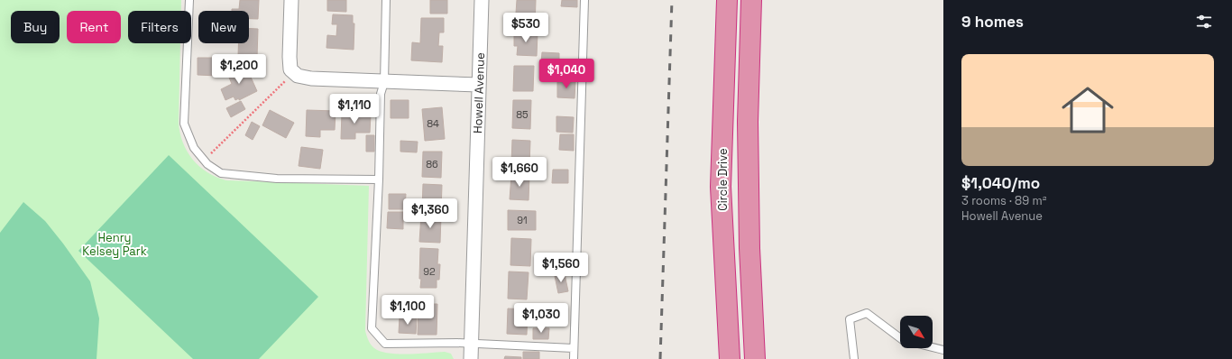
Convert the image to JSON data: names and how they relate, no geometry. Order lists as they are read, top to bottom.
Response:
{
  "streets": {
    "highway": ["Circle Drive"],
    "street": ["Howell Avenue"]
  },
  "parks": ["Henry Kelsey Park"],
  "house_numbers": [
    "85",
    "84",
    "86",
    "91",
    "92"
  ],
  "north": "bottom right",
  "page": {
    "heading": "9 homes",
    "chip": [
      "Buy",
      "Rent",
      "Filters",
      "New"
    ],
    "price": [
      "$530",
      "$1,200",
      "$1,040",
      "$1,110",
      "$1,660",
      "$1,360",
      "$1,560",
      "$1,100",
      "$1,030"
    ],
    "list": [
      {
        "name": "$1,040/mo",
        "note": "3 rooms · 89 m² · Howell Avenue"
      }
    ]
  }
}
